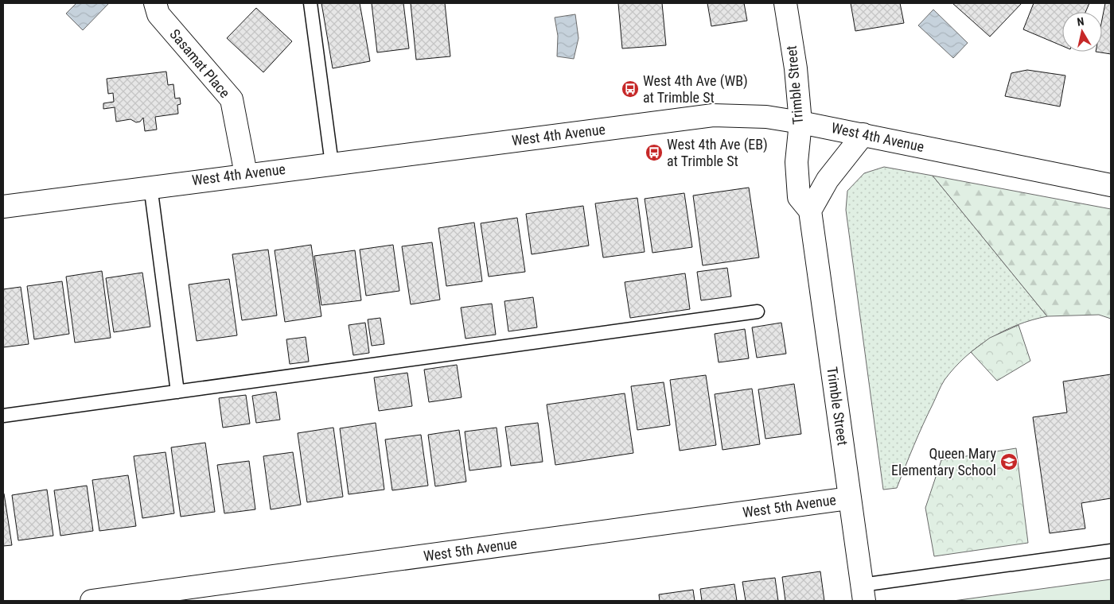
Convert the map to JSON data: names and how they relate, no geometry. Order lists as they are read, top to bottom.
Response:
{
  "streets": {
    "street": [
      "Sasamat Place",
      "Trimble Street",
      "West 4th Avenue",
      "West 5th Avenue"
    ]
  },
  "crossings": [
    ["Sasamat Place", "West 4th Avenue"],
    ["Trimble Street", "West 4th Avenue"],
    ["Trimble Street", "West 5th Avenue"]
  ],
  "places": {
    "bus stop": ["West 4th Ave (WB) at Trimble St", "West 4th Ave (EB) at Trimble St"],
    "school or university": ["Queen Mary Elementary School"]
  },
  "north": "top"
}
